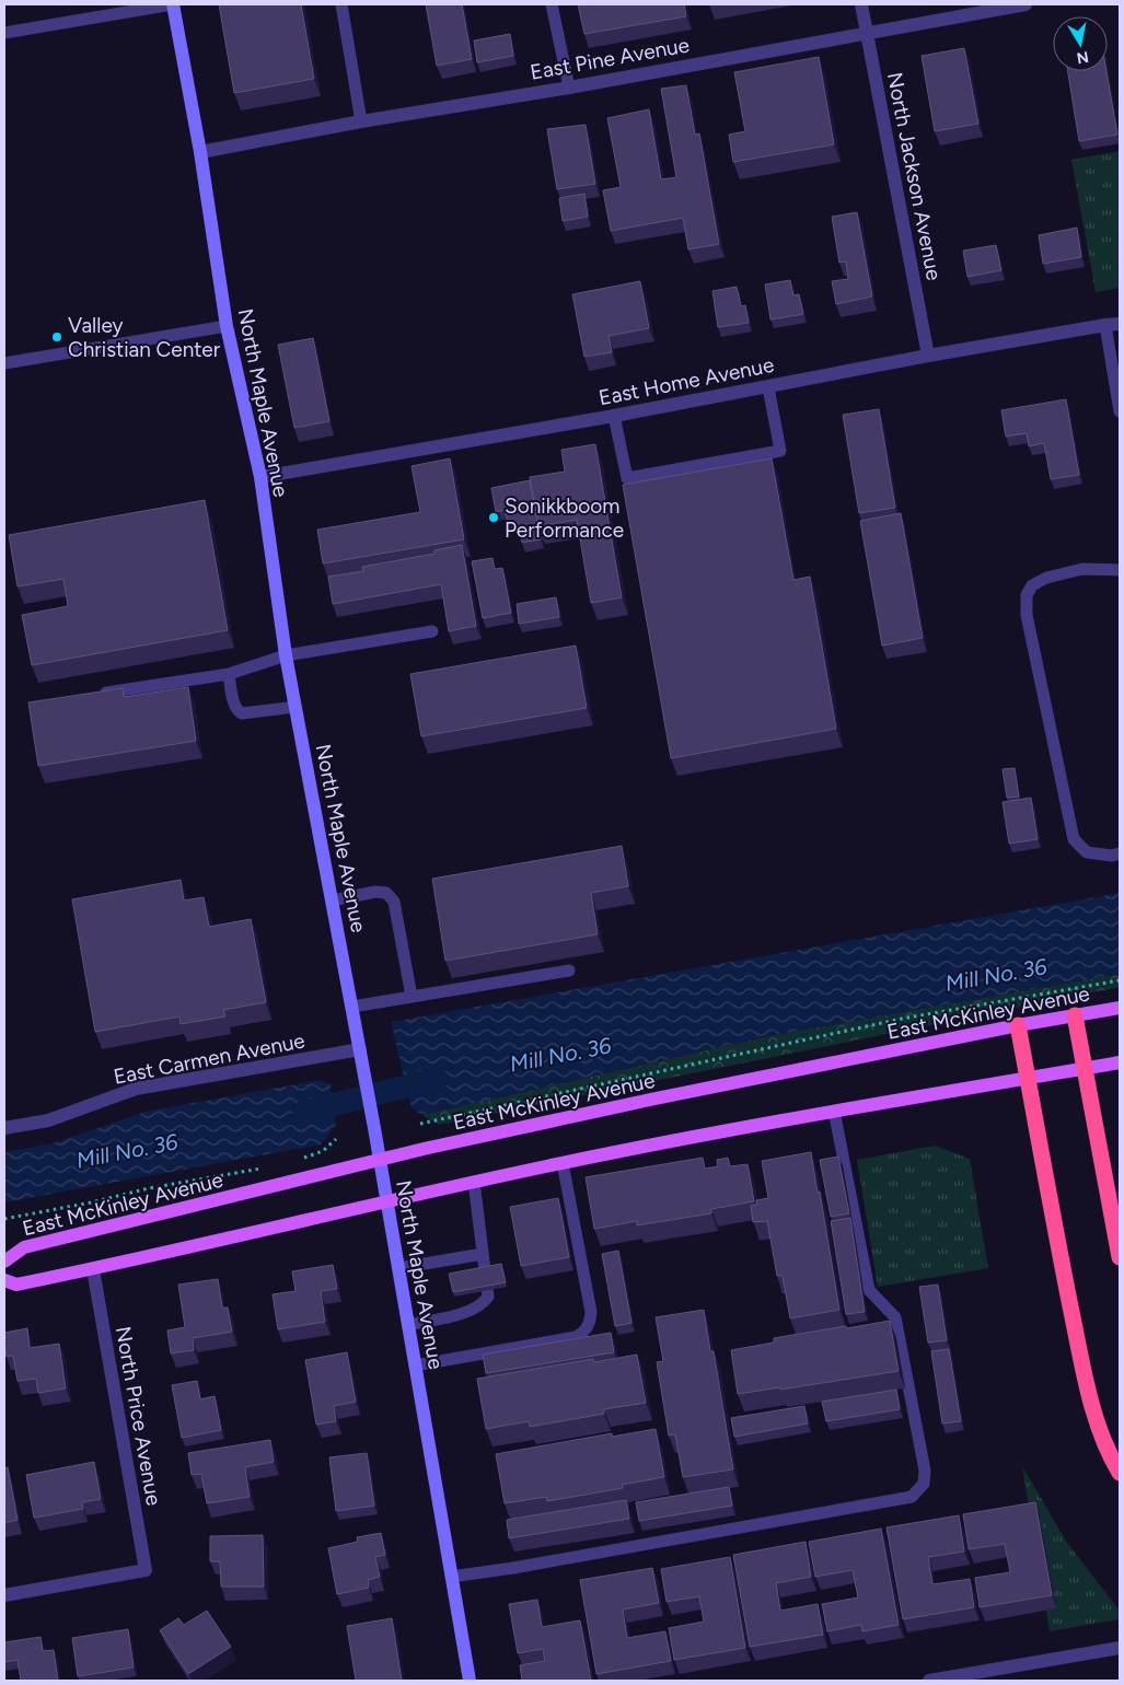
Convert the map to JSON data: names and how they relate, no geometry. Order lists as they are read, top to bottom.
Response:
{
  "streets": {
    "main road": ["East McKinley Avenue"],
    "street": [
      "East Pine Avenue",
      "North Jackson Avenue",
      "East Home Avenue",
      "North Maple Avenue",
      "East Carmen Avenue",
      "North Price Avenue"
    ]
  },
  "crossings": [
    ["East Pine Avenue", "North Jackson Avenue"],
    ["East Pine Avenue", "North Maple Avenue"],
    ["North Jackson Avenue", "East Home Avenue"],
    ["East Home Avenue", "North Maple Avenue"],
    ["North Maple Avenue", "East McKinley Avenue"],
    ["North Maple Avenue", "East Carmen Avenue"]
  ],
  "water": ["Mill No. 36"],
  "places": ["Valley Christian Center", "Sonikkboom Performance"],
  "north": "bottom"
}
